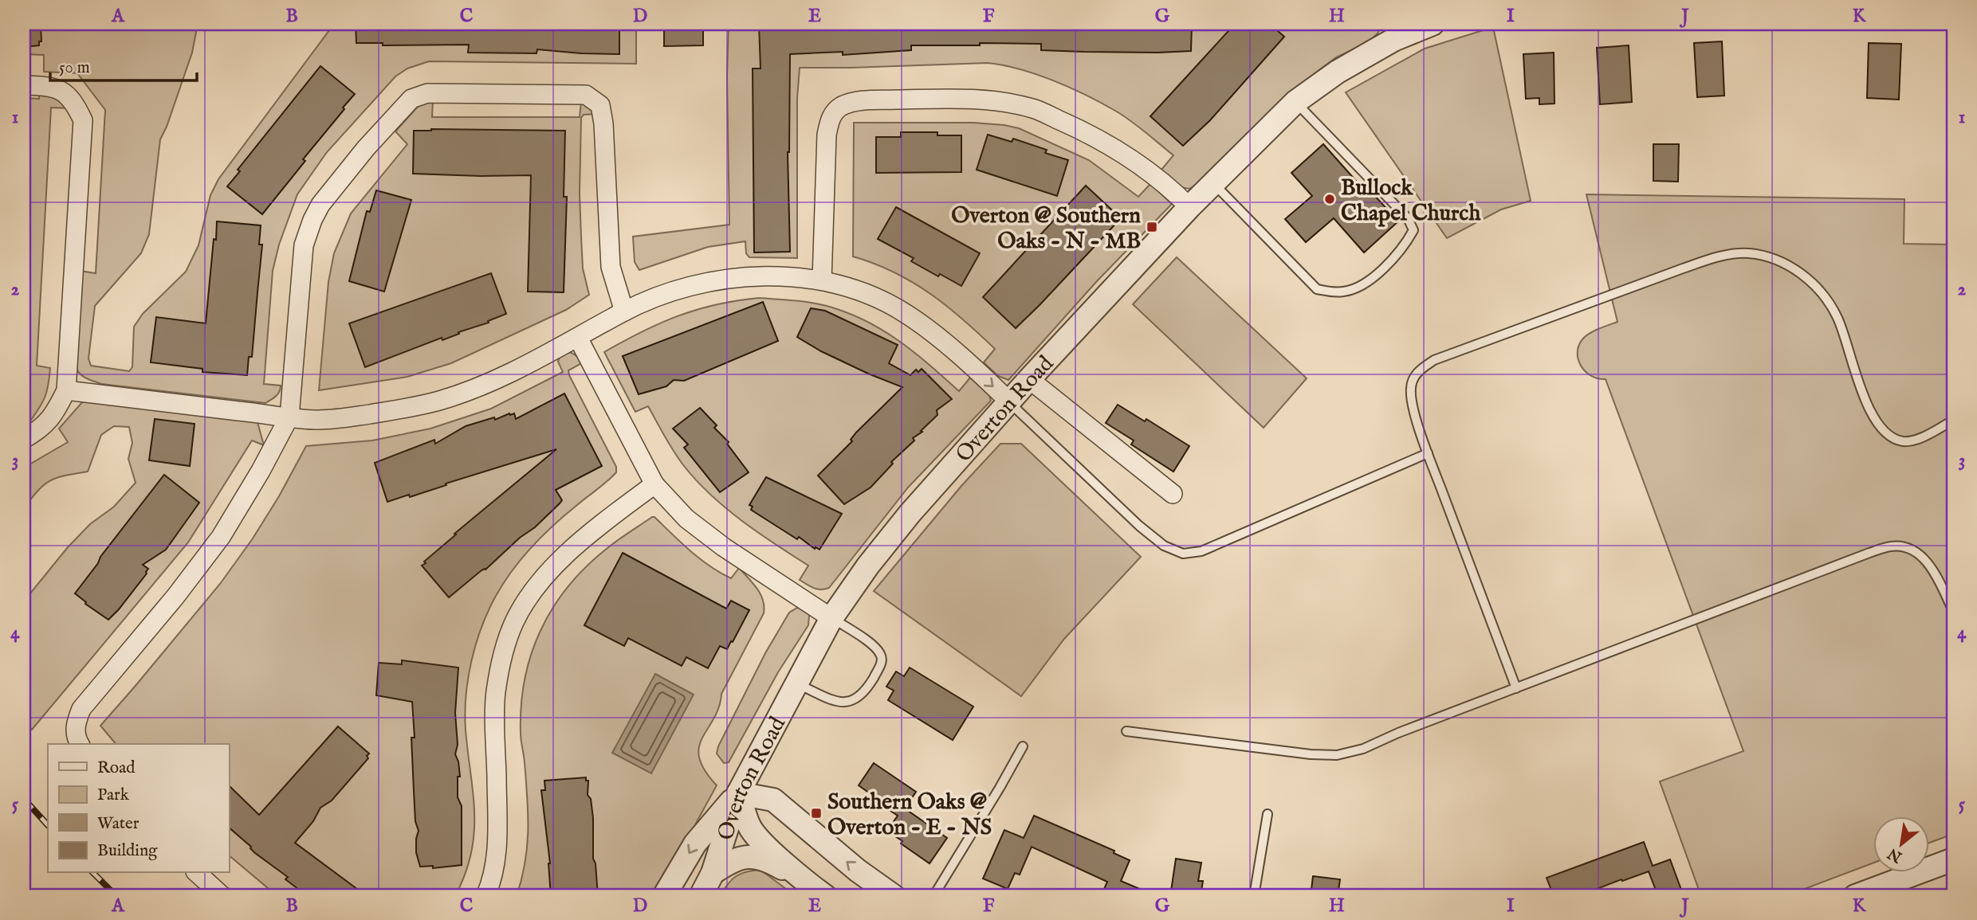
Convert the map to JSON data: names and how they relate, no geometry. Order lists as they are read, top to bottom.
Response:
{
  "streets": {
    "street": ["Overton Road"]
  },
  "places": {
    "other": ["Bullock Chapel Church"],
    "transit": ["Overton @ Southern Oaks - N - MB", "Southern Oaks @ Overton - E - NS"]
  },
  "legend": [
    "Road",
    "Park",
    "Water",
    "Building"
  ],
  "scale_bar": "50 m",
  "north": "bottom left",
  "grid": {
    "columns": [
      "A",
      "B",
      "C",
      "D",
      "E",
      "F",
      "G",
      "H",
      "I",
      "J",
      "K"
    ],
    "rows": [
      "1",
      "2",
      "3",
      "4",
      "5"
    ]
  }
}
